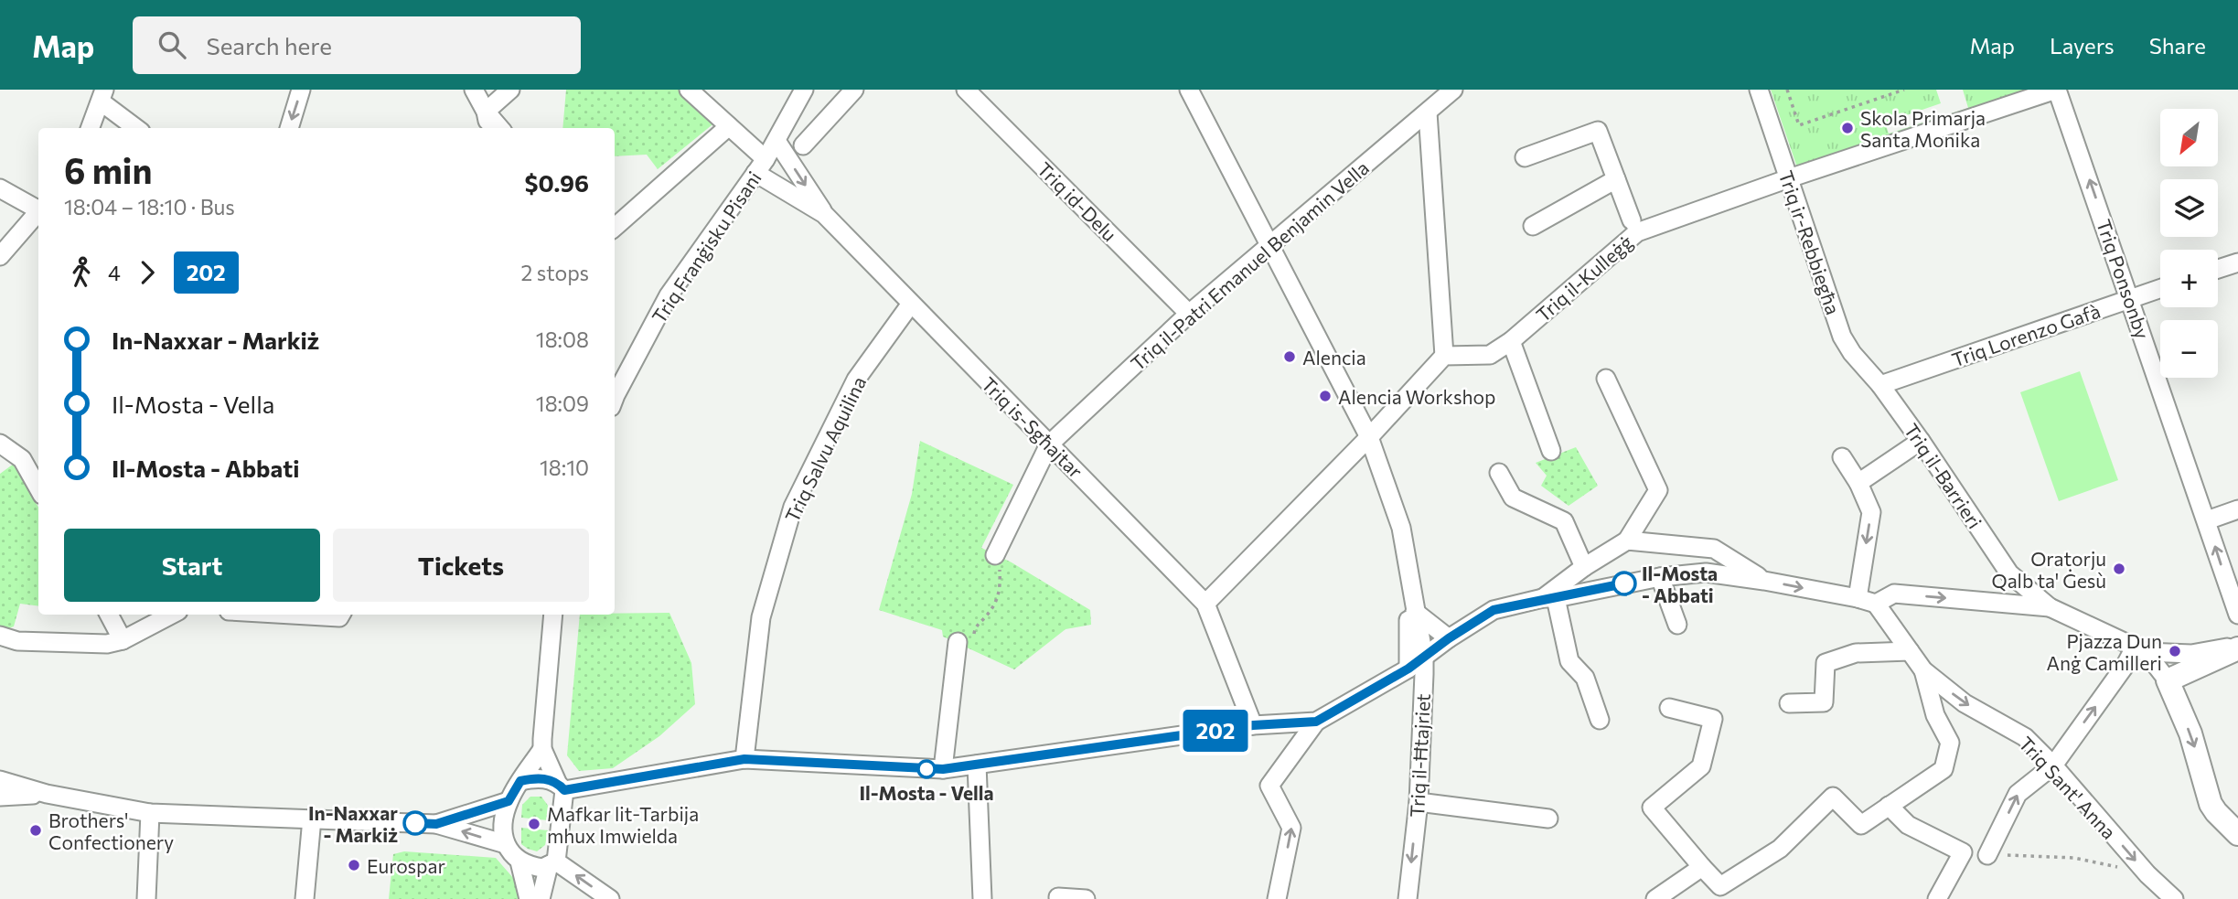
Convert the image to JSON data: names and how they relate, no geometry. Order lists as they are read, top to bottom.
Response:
{
  "streets": {
    "street": [
      "Triq id-Delu",
      "Triq ir-Rebbiegħa",
      "Triq Franġisku Pisani",
      "Triq il-Patri Emanuel Benjamin Vella",
      "Triq il-Kulleġġ",
      "Triq Ponsonby",
      "Triq Lorenzo Gafà",
      "Triq is-Sgħajtar",
      "Triq Salvu Aquilina",
      "Triq il-Barrieri",
      "Triq il-Ħtajriet",
      "Triq Sant' Anna"
    ]
  },
  "crossings": [
    ["Triq id-Delu", "Triq il-Patri Emanuel Benjamin Vella"],
    ["Triq ir-Rebbiegħa", "Triq il-Kulleġġ"],
    ["Triq ir-Rebbiegħa", "Triq Lorenzo Gafà"],
    ["Triq ir-Rebbiegħa", "Triq il-Barrieri"],
    ["Triq Franġisku Pisani", "Triq is-Sgħajtar"],
    ["Triq il-Patri Emanuel Benjamin Vella", "Triq is-Sgħajtar"],
    ["Triq il-Patri Emanuel Benjamin Vella", "Triq il-Ħtajriet"],
    ["Triq il-Kulleġġ", "Triq Ponsonby"],
    ["Triq Ponsonby", "Triq Lorenzo Gafà"],
    ["Triq Lorenzo Gafà", "Triq il-Barrieri"],
    ["Triq is-Sgħajtar", "Triq Salvu Aquilina"]
  ],
  "one_way": ["Triq Ponsonby", "Triq Sant' Anna"],
  "places": [
    "Skola Primarja Santa Monika",
    "Alencia",
    "Alencia Workshop",
    "Oratorju Qalb ta' Ġesù",
    "Il-Mosta - Abbati",
    "Pjazza Dun Anġ Camilleri",
    "Il-Mosta - Vella",
    "In-Naxxar - Markiż",
    "Mafkar lit-Tarbija mhux Imwielda",
    "Brothers' Confectionery",
    "Eurospar"
  ],
  "lines": ["bus line 202"],
  "north": "bottom left",
  "page": {
    "header": "Map",
    "search": "Search here",
    "nav": ["Map", "Layers", "Share"],
    "on_map": "202",
    "map_buttons": ["+", "−"],
    "heading": ["6 min", "18:04 – 18:10 · Bus", "$0.96"],
    "legs": ["4", "202", "2 stops"],
    "list": [
      {
        "name": "In-Naxxar - Markiż",
        "value": "18:08"
      },
      {
        "name": "Il-Mosta - Vella",
        "value": "18:09"
      },
      {
        "name": "Il-Mosta - Abbati",
        "value": "18:10"
      }
    ],
    "buttons": ["Start", "Tickets"]
  }
}
